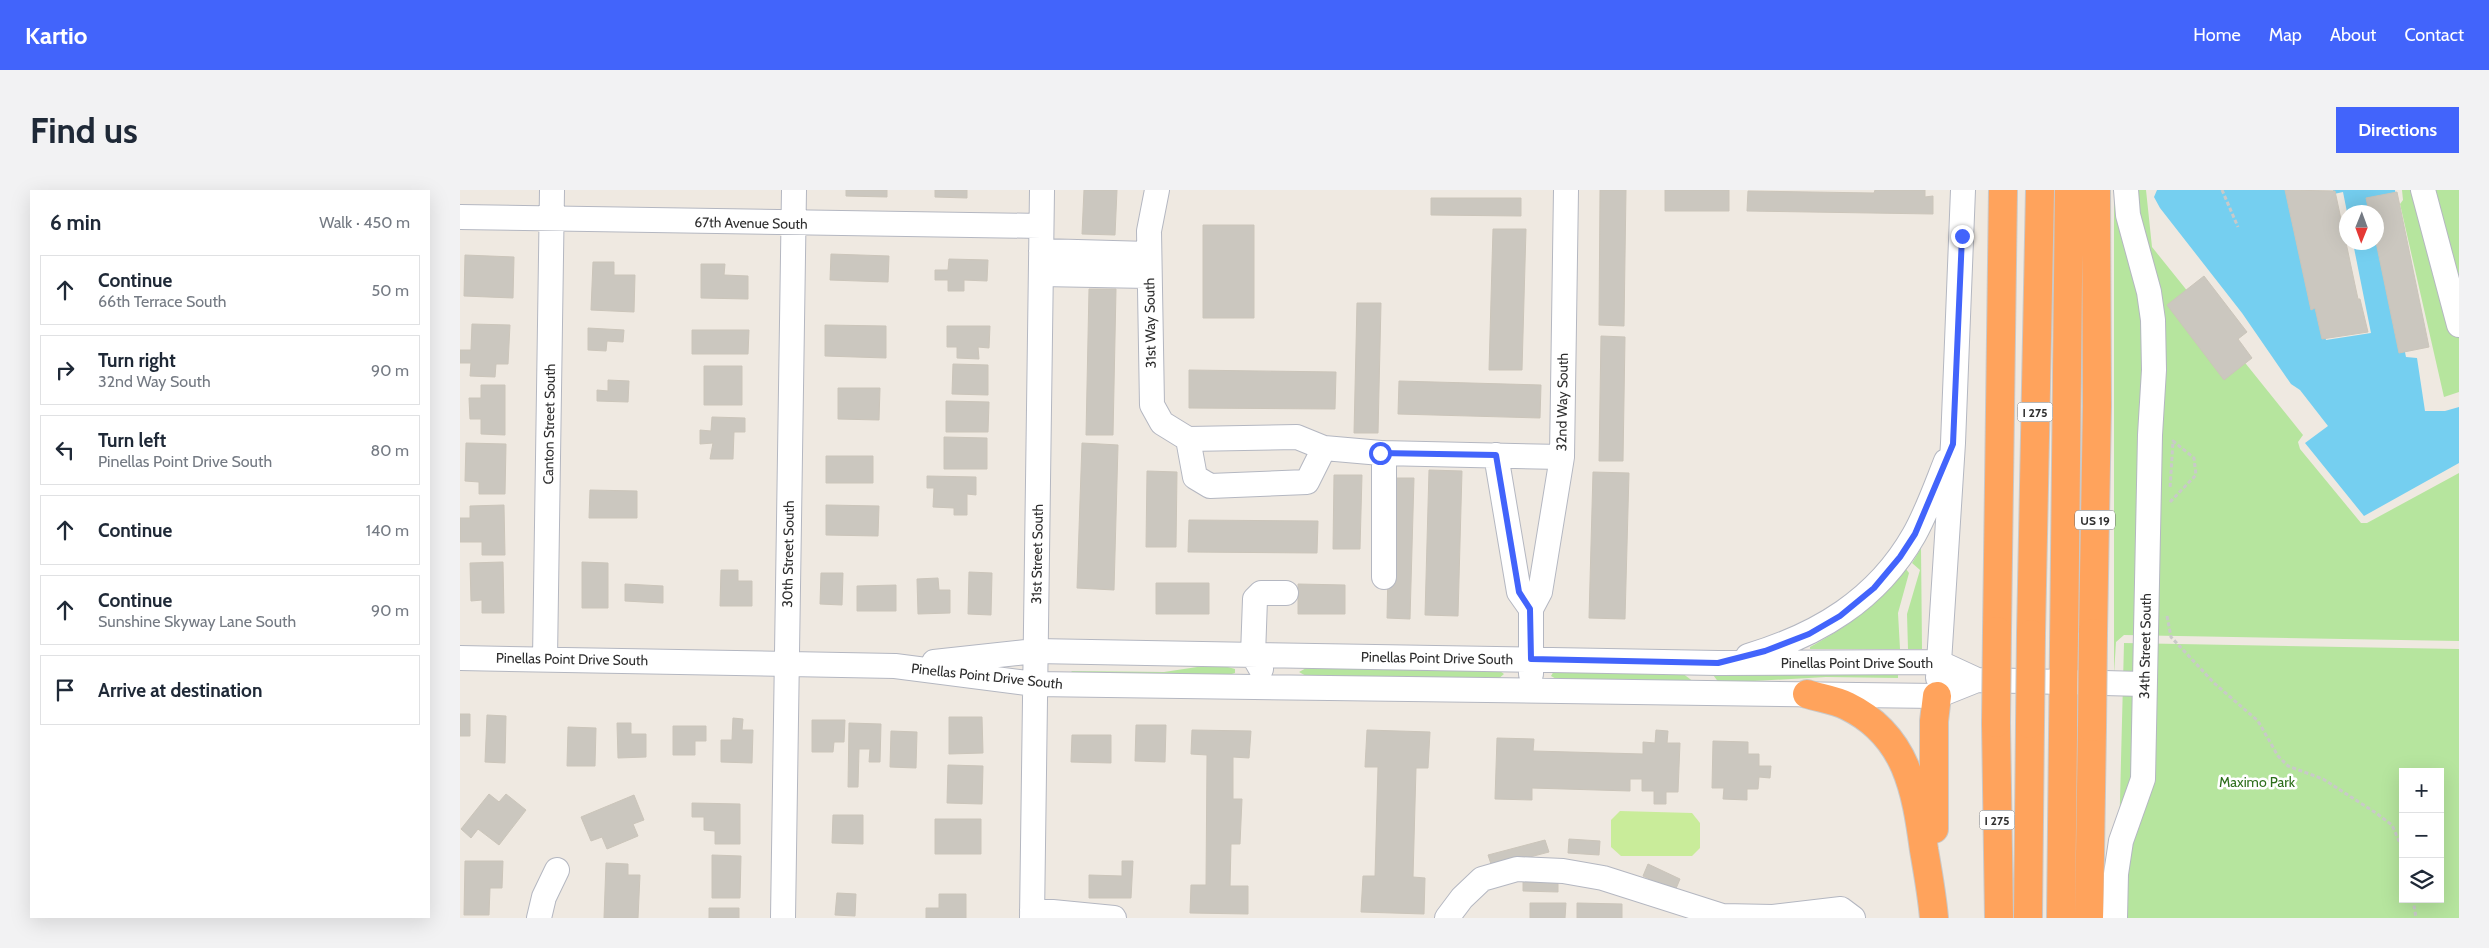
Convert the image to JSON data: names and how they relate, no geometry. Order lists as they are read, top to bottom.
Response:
{
  "streets": {
    "highway": ["I 275", "US 19"],
    "street": [
      "67th Avenue South",
      "31st Way South",
      "32nd Way South",
      "Canton Street South",
      "30th Street South",
      "31st Street South",
      "34th Street South",
      "Pinellas Point Drive South"
    ]
  },
  "crossings": [
    ["67th Avenue South", "Canton Street South"],
    ["67th Avenue South", "30th Street South"],
    ["67th Avenue South", "31st Street South"],
    ["32nd Way South", "Pinellas Point Drive South"],
    ["Canton Street South", "Pinellas Point Drive South"],
    ["30th Street South", "Pinellas Point Drive South"],
    ["31st Street South", "Pinellas Point Drive South"],
    ["34th Street South", "Pinellas Point Drive South"]
  ],
  "parks": ["Maximo Park"],
  "north": "bottom",
  "page": {
    "header": "Kartio",
    "nav": [
      "Home",
      "Map",
      "About",
      "Contact"
    ],
    "buttons": "Directions",
    "title": "Find us",
    "heading": ["6 min", "Walk · 450 m"],
    "list": [
      ["Continue", "66th Terrace South", "50 m"],
      ["Turn right", "32nd Way South", "90 m"],
      ["Turn left", "Pinellas Point Drive South", "80 m"],
      ["Continue", "140 m"],
      ["Continue", "Sunshine Skyway Lane South", "90 m"],
      "Arrive at destination"
    ],
    "map_buttons": ["+", "−"]
  }
}
